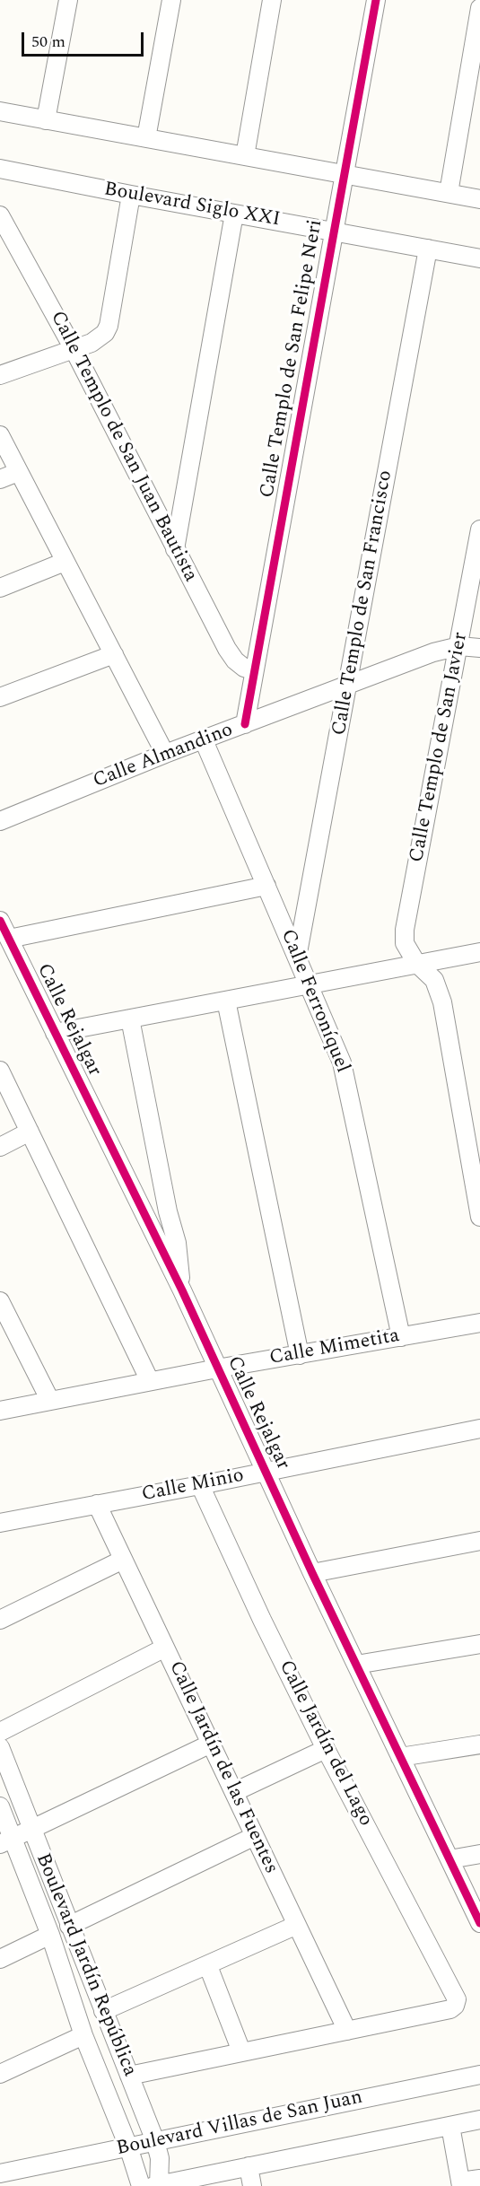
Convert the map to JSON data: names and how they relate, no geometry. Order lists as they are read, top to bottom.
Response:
{
  "streets": {
    "street": [
      "Boulevard Siglo XXI",
      "Calle Templo de San Felipe Neri",
      "Calle Templo de San Juan Bautista",
      "Calle Templo de San Francisco",
      "Calle Templo de San Javier",
      "Calle Almandino",
      "Calle Ferroníquel",
      "Calle Rejalgar",
      "Calle Mimetita",
      "Calle Minio",
      "Calle Jardín del Lago",
      "Calle Jardín de las Fuentes",
      "Boulevard Jardín República",
      "Boulevard Villas de San Juan"
    ]
  },
  "crossings": [
    ["Boulevard Siglo XXI", "Calle Templo de San Felipe Neri"],
    ["Boulevard Siglo XXI", "Calle Templo de San Francisco"],
    ["Calle Templo de San Felipe Neri", "Calle Templo de San Juan Bautista"],
    ["Calle Templo de San Felipe Neri", "Calle Almandino"],
    ["Calle Templo de San Francisco", "Calle Almandino"],
    ["Calle Templo de San Francisco", "Calle Ferroníquel"],
    ["Calle Templo de San Javier", "Calle Almandino"],
    ["Calle Almandino", "Calle Ferroníquel"],
    ["Calle Ferroníquel", "Calle Mimetita"],
    ["Calle Rejalgar", "Calle Mimetita"],
    ["Calle Rejalgar", "Calle Minio"],
    ["Calle Minio", "Calle Jardín del Lago"],
    ["Calle Minio", "Calle Jardín de las Fuentes"],
    ["Calle Jardín del Lago", "Calle Jardín de las Fuentes"],
    ["Boulevard Jardín República", "Boulevard Villas de San Juan"]
  ],
  "scale_bar": "50 m"
}
